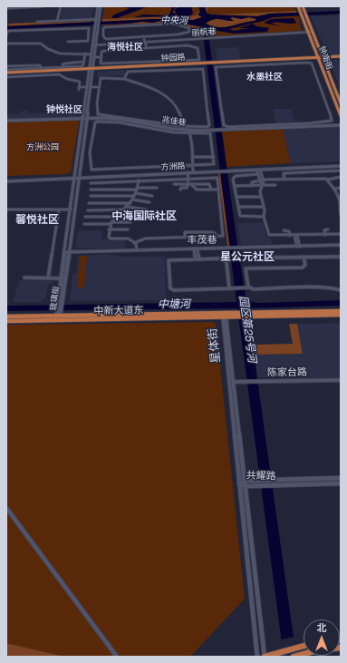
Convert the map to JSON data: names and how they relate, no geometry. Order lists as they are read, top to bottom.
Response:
{
  "streets": {
    "main road": [
      "钟园路",
      "钟南街",
      "方洲路",
      "琉璃街",
      "中新大道东"
    ],
    "street": [
      "丽帆巷",
      "兆佳巷",
      "丰茂巷",
      "星体街",
      "陈家台路",
      "共耀路"
    ]
  },
  "crossings": [
    ["丽帆巷", "钟南街"],
    ["丽帆巷", "琉璃街"],
    ["钟园路", "钟南街"],
    ["钟园路", "琉璃街"],
    ["兆佳巷", "琉璃街"],
    ["方洲路", "琉璃街"],
    ["丰茂巷", "琉璃街"],
    ["琉璃街", "中新大道东"],
    ["中新大道东", "星体街"],
    ["星体街", "陈家台路"],
    ["星体街", "共耀路"]
  ],
  "districts": [
    "海悦社区",
    "水墨社区",
    "钟悦社区",
    "中海国际社区",
    "馨悦社区",
    "星公元社区"
  ],
  "water": ["中央河", "中塘河", "园区第25号河"],
  "parks": ["方洲公园"],
  "north": "top"
}
